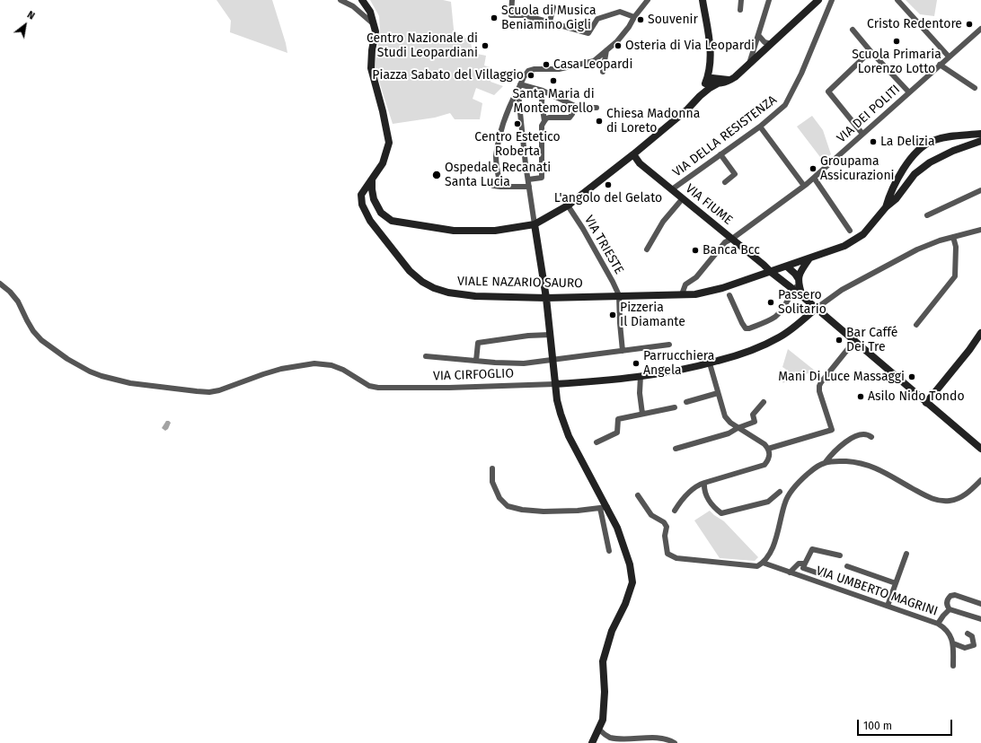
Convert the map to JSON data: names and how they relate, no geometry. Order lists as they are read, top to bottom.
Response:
{
  "streets": {
    "street": [
      "VIA DEI POLITI",
      "VIA DELLA RESISTENZA",
      "VIA FIUME",
      "VIA TRIESTE",
      "VIALE NAZARIO SAURO",
      "VIA CIRFOGLIO",
      "VIA UMBERTO MAGRINI"
    ]
  },
  "crossings": [
    ["VIA DEI POLITI", "VIA FIUME"],
    ["VIA DELLA RESISTENZA", "VIA FIUME"],
    ["VIA FIUME", "VIALE NAZARIO SAURO"],
    ["VIA TRIESTE", "VIALE NAZARIO SAURO"]
  ],
  "places": [
    "Scuola di Musica Beniamino Gigli",
    "Souvenir",
    "Cristo Redentore",
    "Scuola Primaria Lorenzo Lotto",
    "Centro Nazionale di Studi Leopardiani",
    "Osteria di Via Leopardi",
    "Casa Leopardi",
    "Piazza Sabato del Villaggio",
    "Santa Maria di Montemorello",
    "Chiesa Madonna di Loreto",
    "Centro Estetico Roberta",
    "La Delizia",
    "Groupama Assicurazioni",
    "Ospedale Recanati Santa Lucia",
    "L'angolo del Gelato",
    "Banca Bcc",
    "Passero Solitario",
    "Pizzeria Il Diamante",
    "Bar Caffé Dei Tre",
    "Parrucchiera Angela",
    "Mani Di Luce Massaggi",
    "Asilo Nido Tondo"
  ],
  "scale_bar": "100 m",
  "north": "top right"
}
